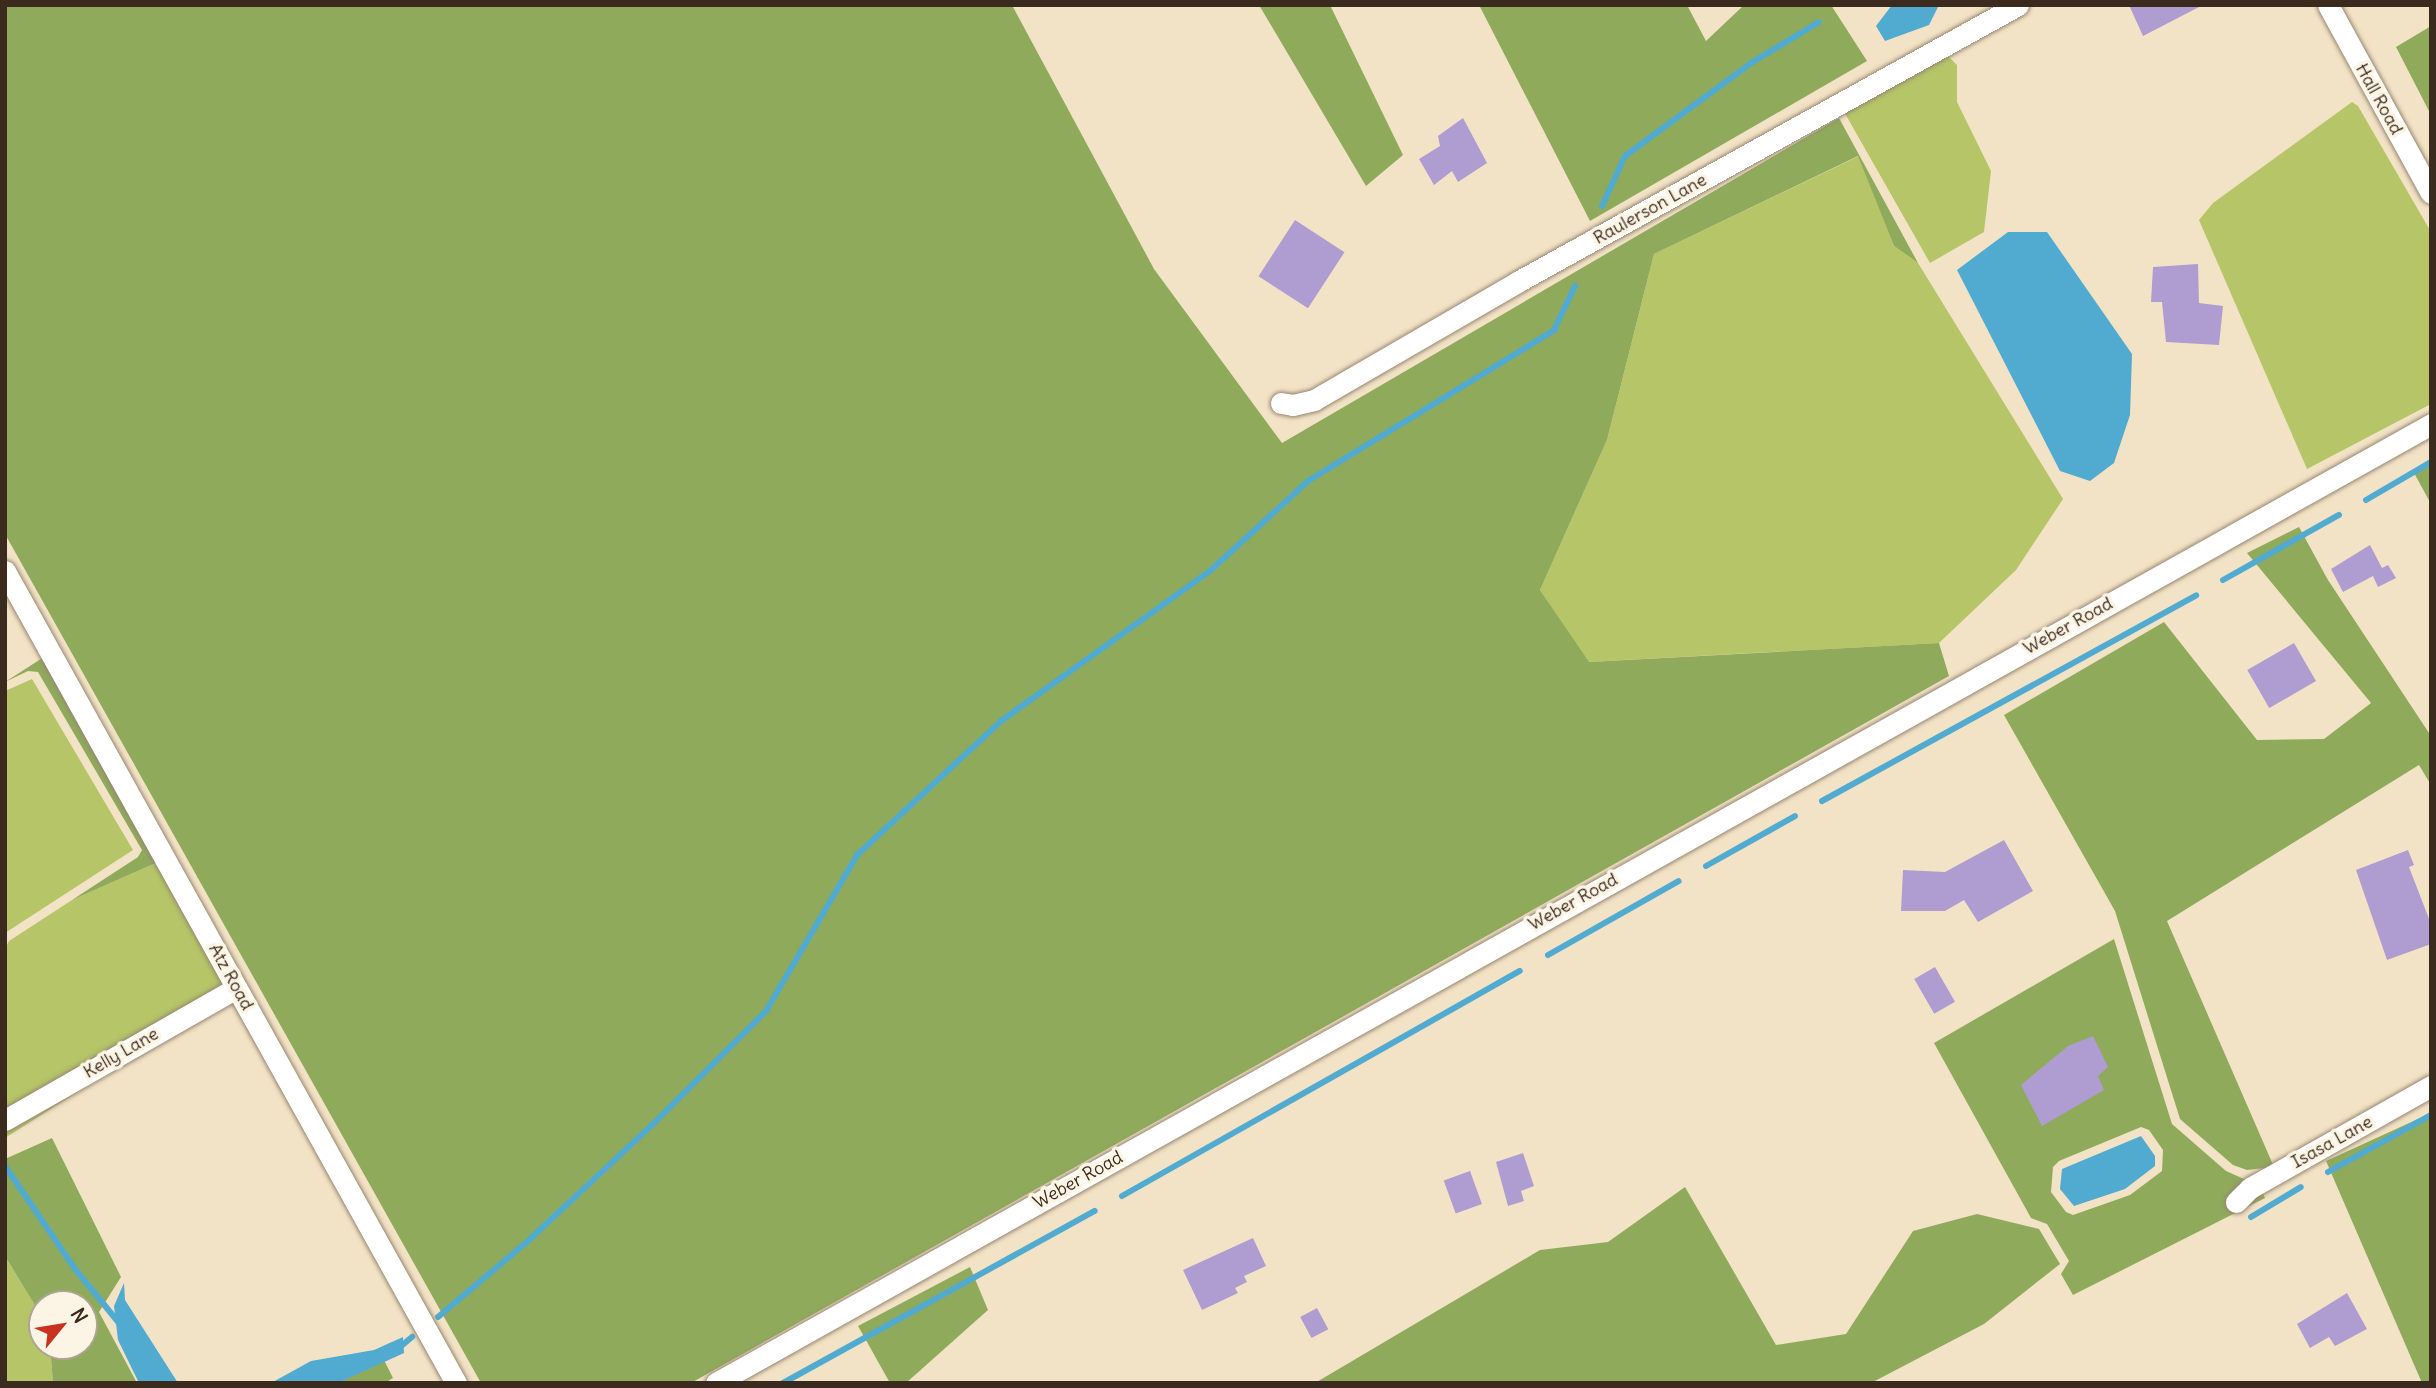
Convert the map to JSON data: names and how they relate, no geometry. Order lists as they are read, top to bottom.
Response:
{
  "streets": {
    "street": [
      "Hall Road",
      "Raulerson Lane",
      "Weber Road",
      "Atz Road",
      "Kelly Lane",
      "Isasa Lane"
    ]
  },
  "crossings": [
    ["Atz Road", "Kelly Lane"]
  ],
  "north": "top right"
}
